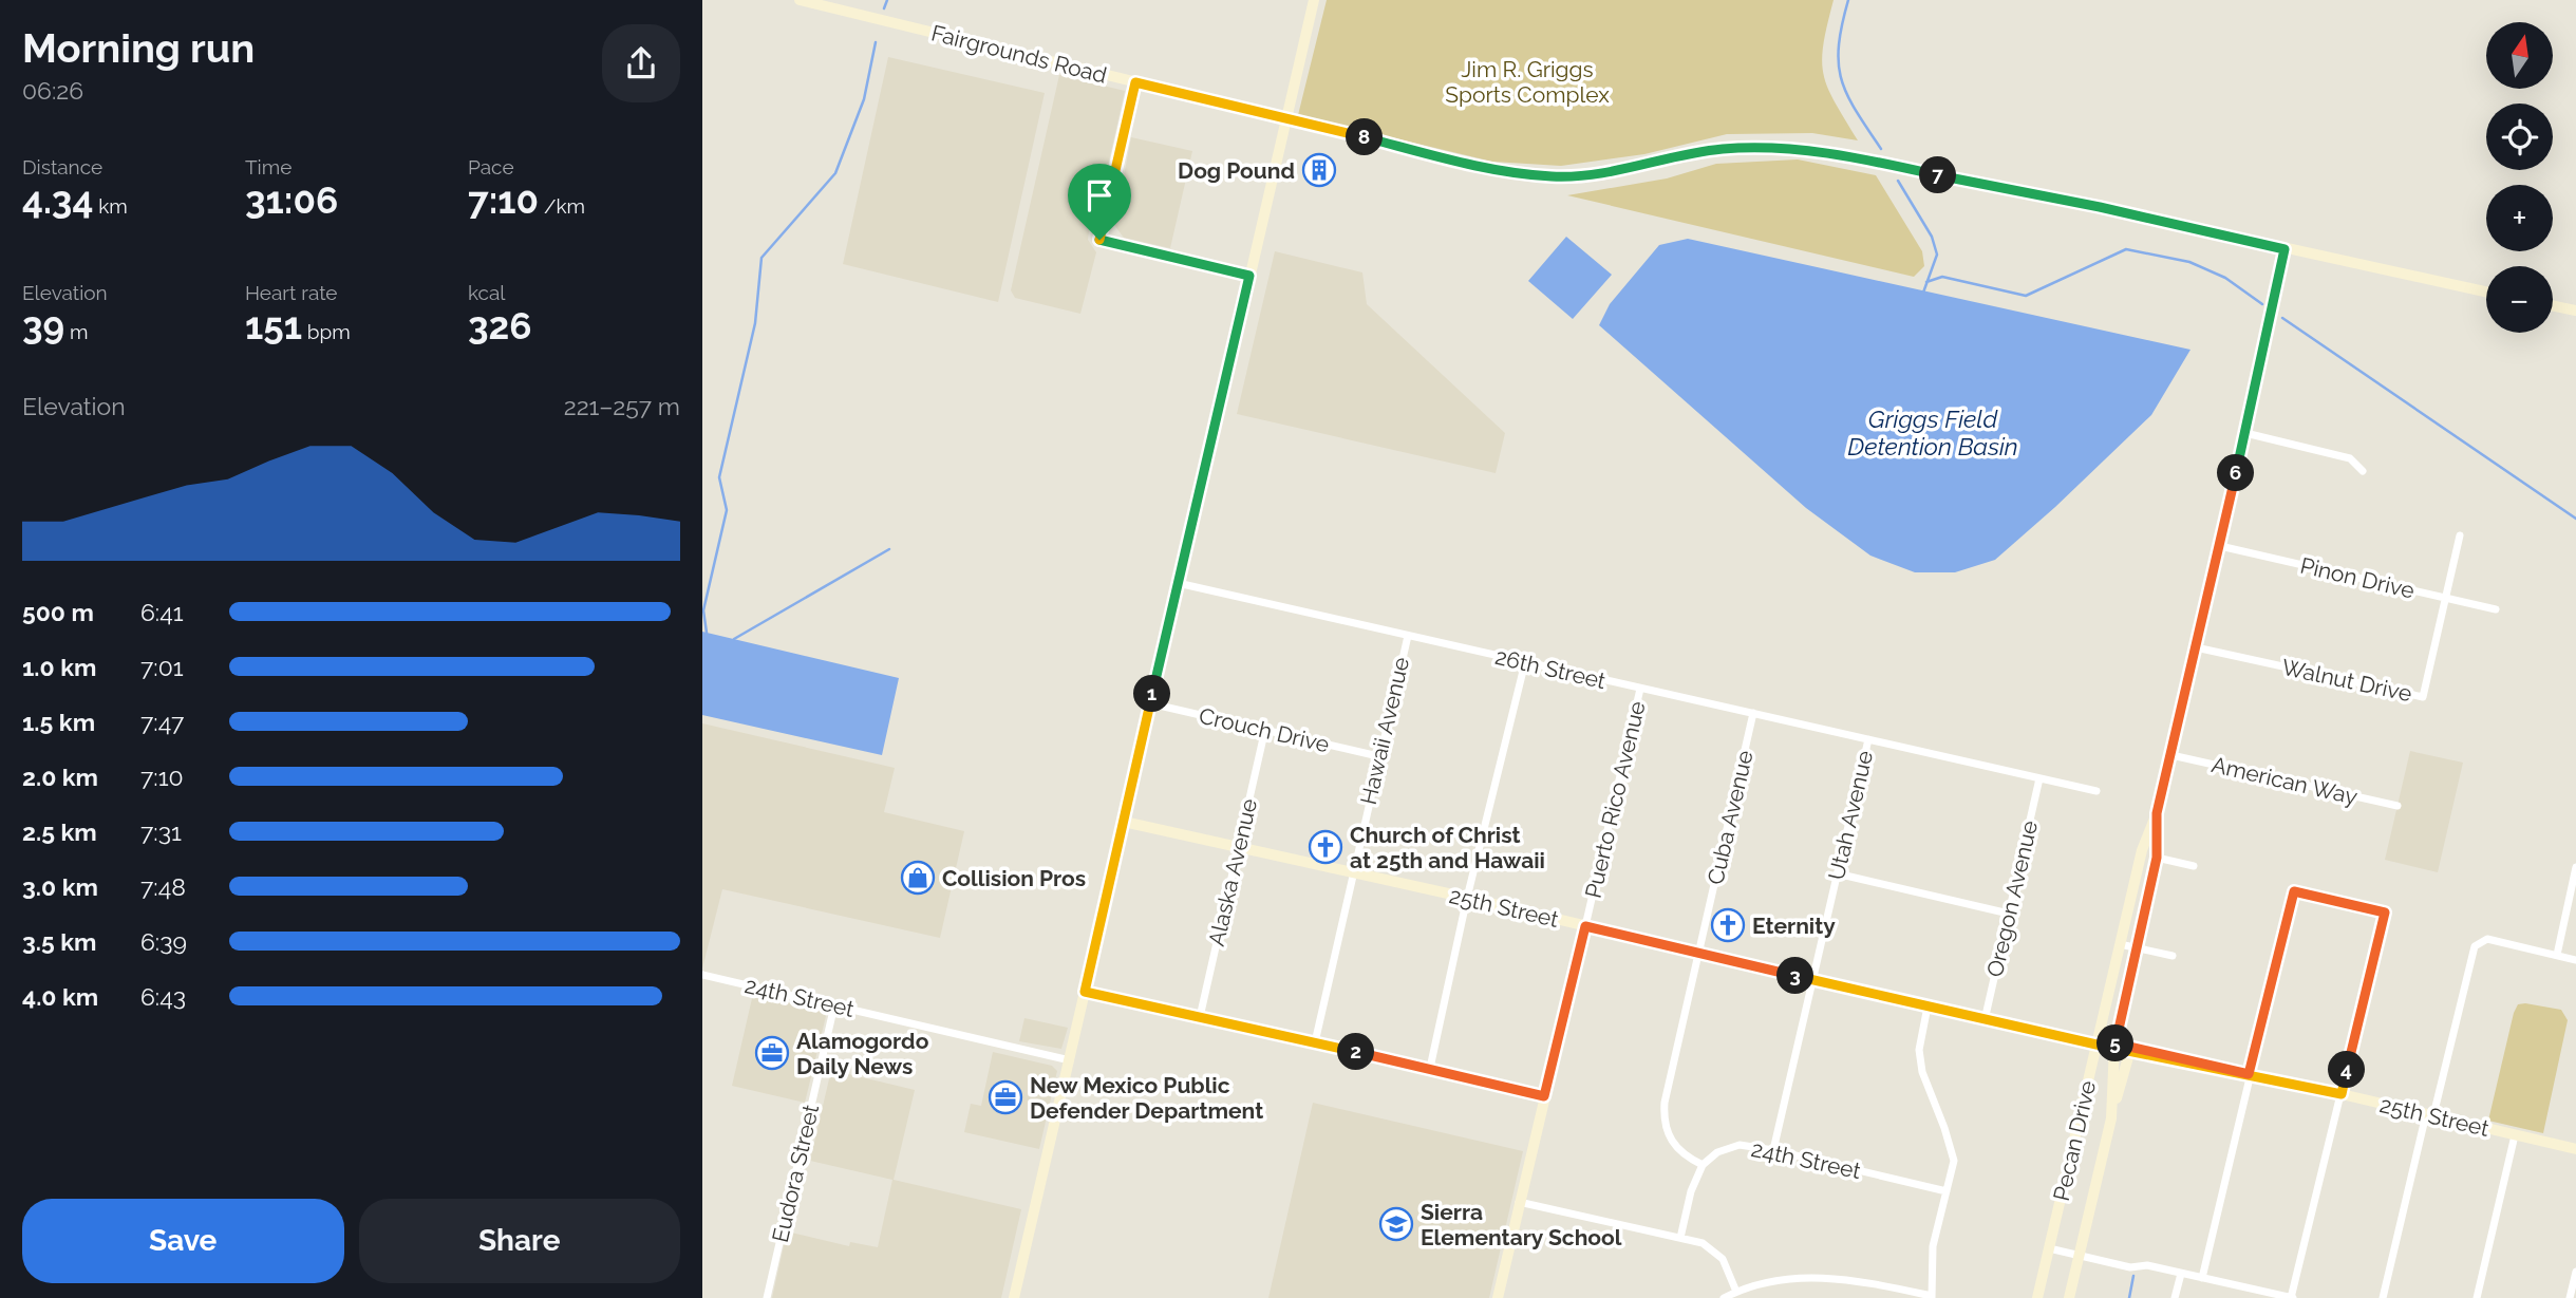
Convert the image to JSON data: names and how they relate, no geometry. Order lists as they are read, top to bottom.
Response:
{
  "streets": {
    "main road": [
      "Fairgrounds Road",
      "Puerto Rico Avenue",
      "25th Street",
      "Pecan Drive"
    ],
    "street": [
      "Pinon Drive",
      "26th Street",
      "Walnut Drive",
      "Crouch Drive",
      "Hawaii Avenue",
      "American Way",
      "Utah Avenue",
      "Cuba Avenue",
      "Alaska Avenue",
      "Oregon Avenue",
      "24th Street",
      "Eudora Street"
    ]
  },
  "crossings": [
    ["Fairgrounds Road", "Pecan Drive"],
    ["Pinon Drive", "Walnut Drive"],
    ["Pinon Drive", "Pecan Drive"],
    ["26th Street", "Hawaii Avenue"],
    ["26th Street", "Puerto Rico Avenue"],
    ["26th Street", "Utah Avenue"],
    ["26th Street", "Cuba Avenue"],
    ["26th Street", "Oregon Avenue"],
    ["Walnut Drive", "Pecan Drive"],
    ["Crouch Drive", "Hawaii Avenue"],
    ["Crouch Drive", "Alaska Avenue"],
    ["Hawaii Avenue", "25th Street"],
    ["American Way", "Pecan Drive"],
    ["Puerto Rico Avenue", "25th Street"],
    ["Utah Avenue", "25th Street"],
    ["Utah Avenue", "24th Street"],
    ["Cuba Avenue", "25th Street"],
    ["Cuba Avenue", "24th Street"],
    ["Alaska Avenue", "25th Street"],
    ["Oregon Avenue", "25th Street"],
    ["25th Street", "Pecan Drive"],
    ["24th Street", "Eudora Street"]
  ],
  "water": ["Griggs Field Detention Basin"],
  "parks": ["Jim R. Griggs Sports Complex"],
  "places": {
    "building": ["Dog Pound"],
    "church": ["Church of Christ at 25th and Hawaii", "Eternity"],
    "shop": ["Collision Pros"],
    "office": ["Alamogordo Daily News", "New Mexico Public Defender Department"],
    "school or university": ["Sierra Elementary School"]
  },
  "north": "top",
  "page": {
    "heading": ["Morning run", "06:26"],
    "map_buttons": ["+", "−"],
    "pins": [
      "8",
      "7",
      "6",
      "1",
      "3",
      "5",
      "2",
      "4"
    ],
    "stats": [
      ["Distance", "4.34 km"],
      ["Time", "31:06"],
      ["Pace", "7:10 /km"],
      ["Elevation", "39 m"],
      ["Heart rate", "151 bpm"],
      ["kcal", "326"]
    ],
    "chart": ["Elevation", "221–257 m"],
    "list": [
      {
        "name": "500 m",
        "note": "6:41"
      },
      {
        "name": "1.0 km",
        "note": "7:01"
      },
      {
        "name": "1.5 km",
        "note": "7:47"
      },
      {
        "name": "2.0 km",
        "note": "7:10"
      },
      {
        "name": "2.5 km",
        "note": "7:31"
      },
      {
        "name": "3.0 km",
        "note": "7:48"
      },
      {
        "name": "3.5 km",
        "note": "6:39"
      },
      {
        "name": "4.0 km",
        "note": "6:43"
      }
    ],
    "buttons": ["Save", "Share"]
  }
}
